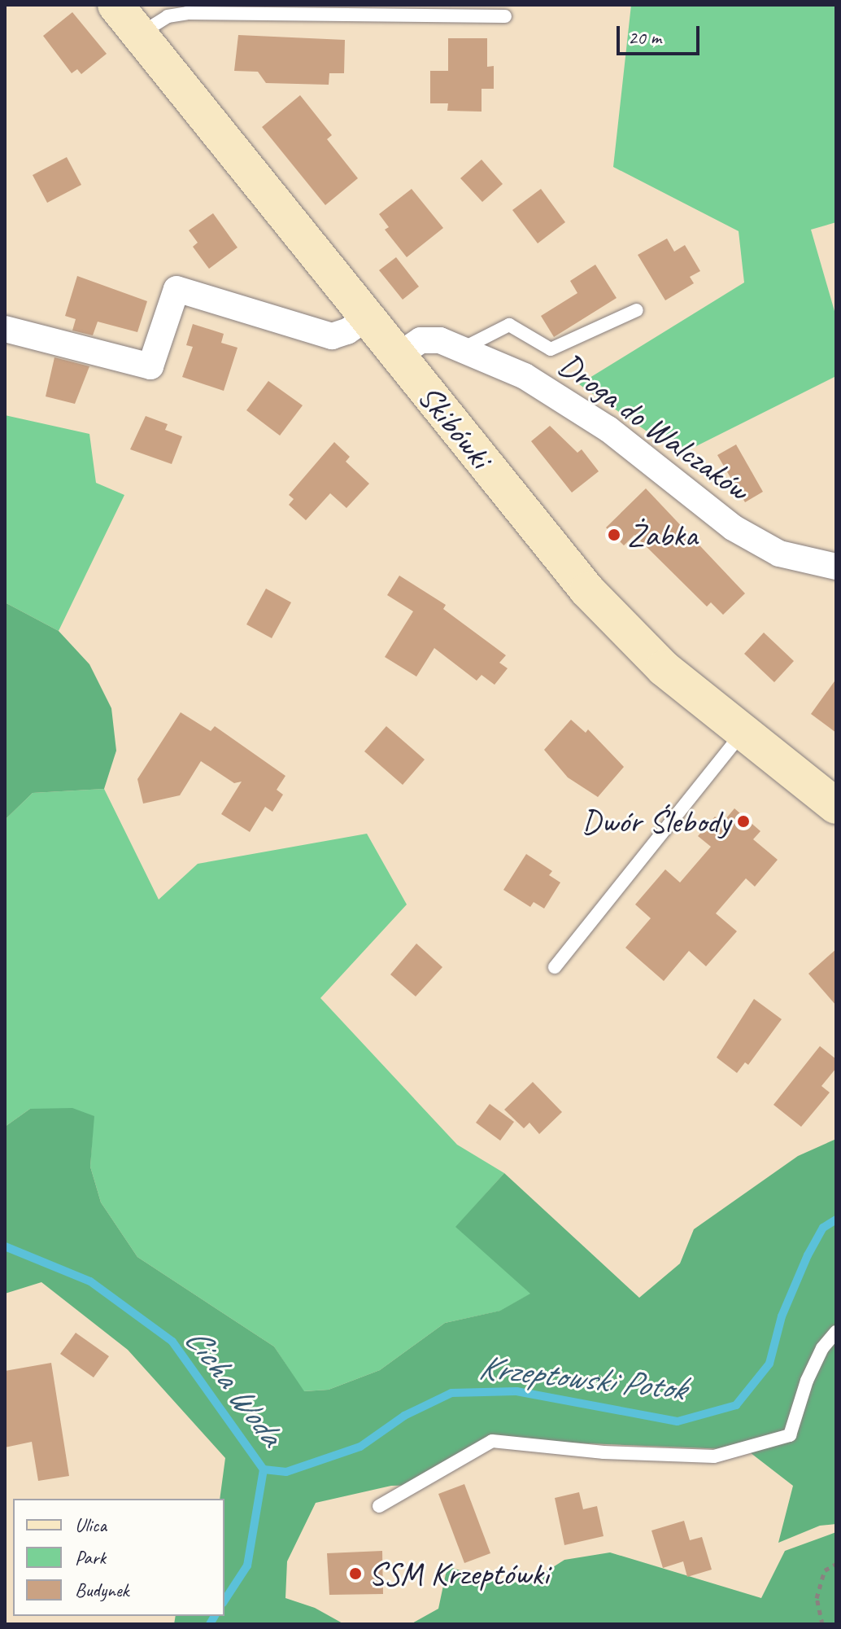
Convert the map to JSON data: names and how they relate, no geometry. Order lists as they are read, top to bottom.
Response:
{
  "streets": {
    "main road": ["Skibówki"],
    "street": ["Droga do Walczaków"]
  },
  "crossings": [
    ["Skibówki", "Droga do Walczaków"]
  ],
  "water": ["Krzeptowski Potok", "Cicha Woda"],
  "places": ["Żabka", "Dwór Ślebody", "SSM Krzeptówki"],
  "legend": ["Ulica", "Park", "Budynek"],
  "scale_bar": "20 m"
}
